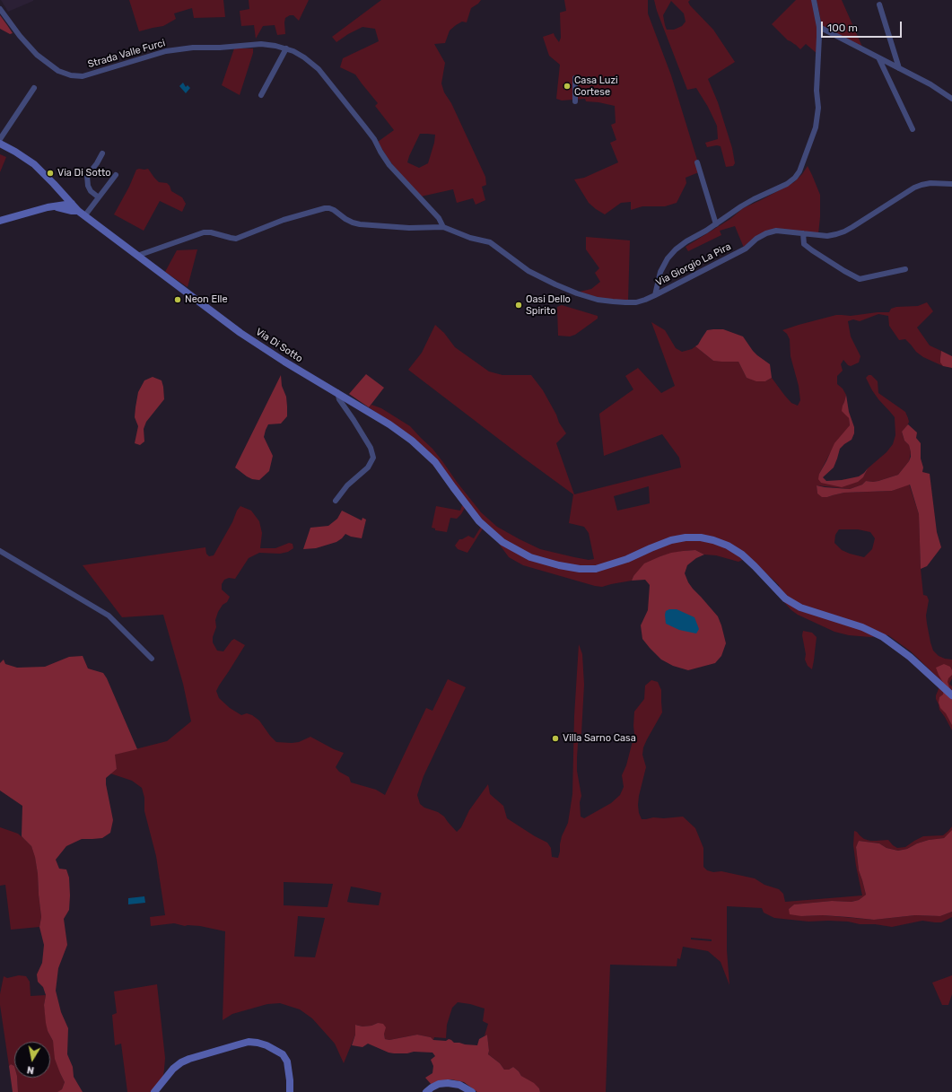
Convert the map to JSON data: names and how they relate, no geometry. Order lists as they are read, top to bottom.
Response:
{
  "streets": {
    "street": ["Strada Valle Furci", "Via Giorgio La Pira", "Via Di Sotto"]
  },
  "crossings": [
    ["Strada Valle Furci", "Via Giorgio La Pira"]
  ],
  "places": [
    "Casa Luzi Cortese",
    "Via Di Sotto",
    "Neon Elle",
    "Oasi Dello Spirito",
    "Villa Sarno Casa"
  ],
  "scale_bar": "100 m",
  "north": "bottom"
}
